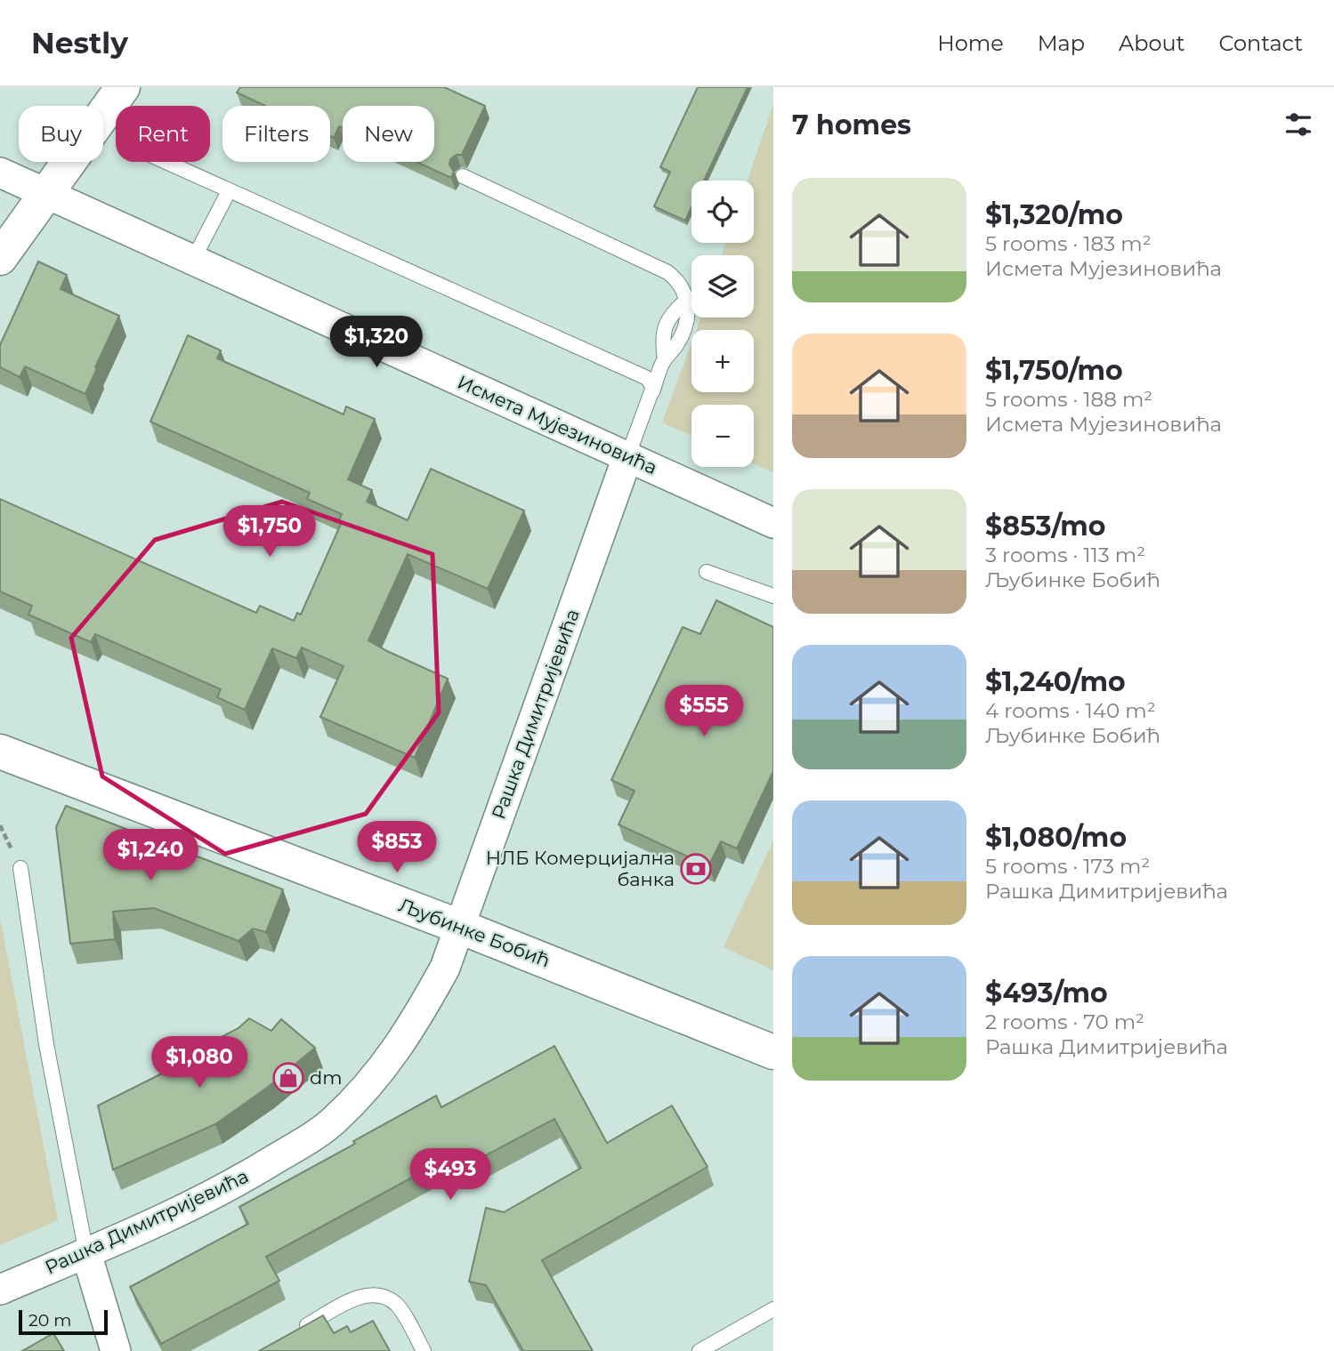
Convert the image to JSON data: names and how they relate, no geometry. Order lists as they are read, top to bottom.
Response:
{
  "streets": {
    "main road": ["Љубинке Бобић"],
    "street": ["Исмета Мујезиновића", "Рашка Димитријевића"]
  },
  "crossings": [
    ["Исмета Мујезиновића", "Рашка Димитријевића"],
    ["Рашка Димитријевића", "Љубинке Бобић"]
  ],
  "places": {
    "bank": ["НЛБ Комерцијална банка"],
    "shop": ["dm"]
  },
  "scale_bar": "20 m",
  "page": {
    "header": "Nestly",
    "nav": [
      "Home",
      "Map",
      "About",
      "Contact"
    ],
    "heading": "7 homes",
    "chip": [
      "Buy",
      "Rent",
      "Filters",
      "New"
    ],
    "list": [
      {
        "name": "$1,320/mo",
        "note": "5 rooms · 183 m² · Исмета Мујезиновића"
      },
      {
        "name": "$1,750/mo",
        "note": "5 rooms · 188 m² · Исмета Мујезиновића"
      },
      {
        "name": "$853/mo",
        "note": "3 rooms · 113 m² · Љубинке Бобић"
      },
      {
        "name": "$1,240/mo",
        "note": "4 rooms · 140 m² · Љубинке Бобић"
      },
      {
        "name": "$1,080/mo",
        "note": "5 rooms · 173 m² · Рашка Димитријевића"
      },
      {
        "name": "$493/mo",
        "note": "2 rooms · 70 m² · Рашка Димитријевића"
      }
    ],
    "map_buttons": ["+", "−"],
    "price": [
      "$1,320",
      "$1,750",
      "$555",
      "$853",
      "$1,240",
      "$1,080",
      "$493"
    ],
    "scale": "20 m"
  }
}
